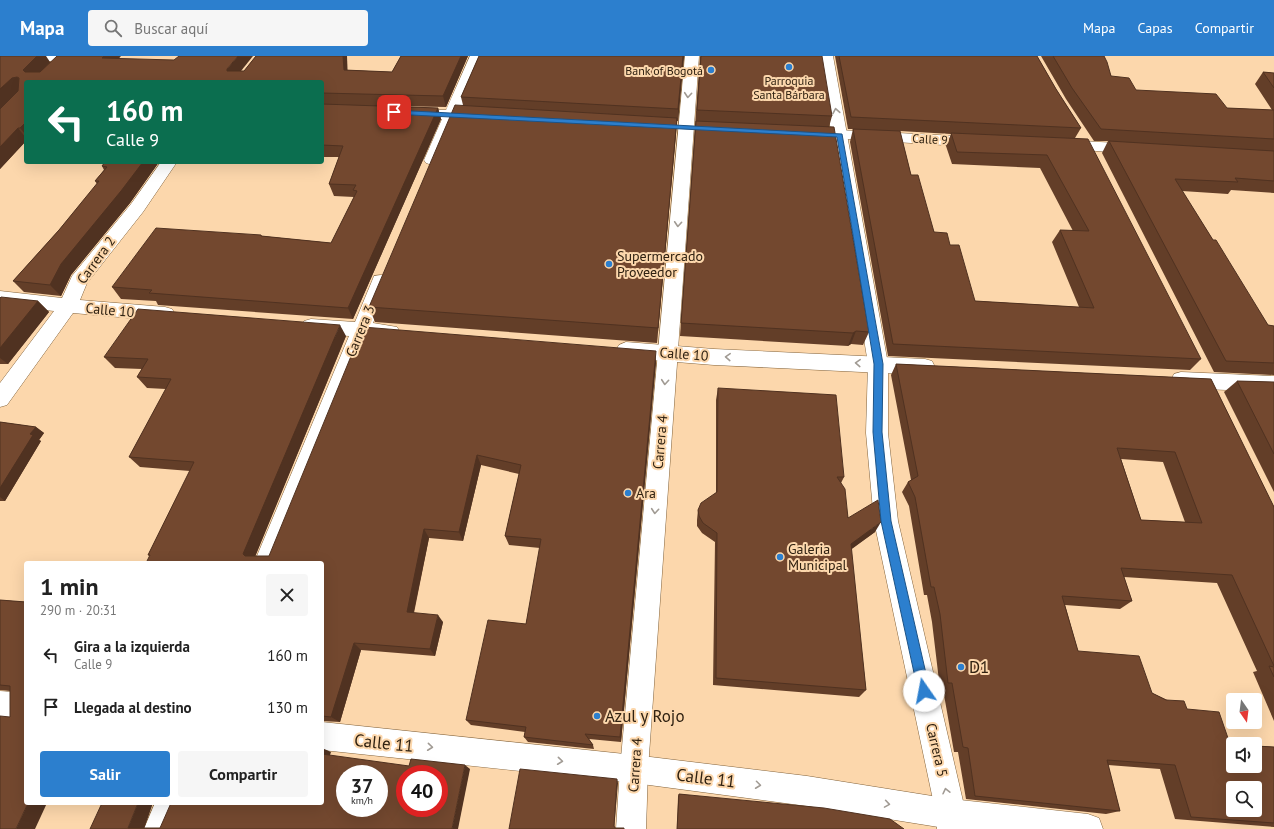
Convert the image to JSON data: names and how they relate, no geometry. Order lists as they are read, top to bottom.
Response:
{
  "streets": {
    "street": [
      "Calle 9",
      "Carrera 2",
      "Calle 10",
      "Carrera 3",
      "Carrera 4",
      "Calle 11",
      "Carrera 5"
    ]
  },
  "crossings": [
    ["Calle 9", "Carrera 5"],
    ["Carrera 2", "Calle 10"],
    ["Calle 10", "Carrera 4"],
    ["Calle 10", "Carrera 5"],
    ["Carrera 4", "Calle 11"],
    ["Calle 11", "Carrera 5"]
  ],
  "one_way": [
    "Calle 10",
    "Carrera 4",
    "Calle 11",
    "Carrera 5"
  ],
  "places": [
    "Parroquia Santa Bárbara",
    "Bank of Bogotá",
    "Supermercado Proveedor",
    "Ara",
    "Galeria Municipal",
    "D1",
    "Azul y Rojo"
  ],
  "north": "bottom",
  "page": {
    "header": "Mapa",
    "search": "Buscar aquí",
    "nav": ["Mapa", "Capas", "Compartir"],
    "turn": ["160 m", "Calle 9"],
    "heading": ["1 min", "290 m · 20:31"],
    "list": [
      {
        "name": "Gira a la izquierda",
        "note": "Calle 9",
        "value": "160 m"
      },
      {
        "name": "Llegada al destino",
        "value": "130 m"
      }
    ],
    "buttons": ["Salir", "Compartir"],
    "speed": "37 km/h",
    "limit": "40"
  }
}
